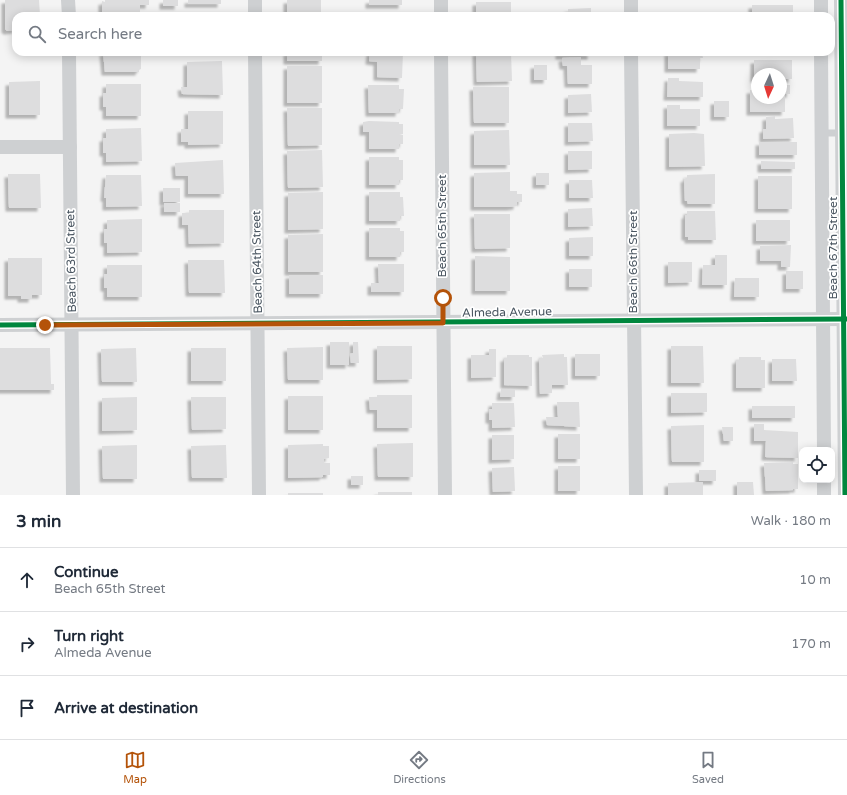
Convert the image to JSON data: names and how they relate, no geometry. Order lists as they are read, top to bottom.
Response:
{
  "streets": {
    "street": [
      "Beach 65th Street",
      "Beach 67th Street",
      "Beach 63rd Street",
      "Beach 64th Street",
      "Beach 66th Street",
      "Almeda Avenue"
    ]
  },
  "crossings": [
    ["Beach 65th Street", "Almeda Avenue"],
    ["Beach 67th Street", "Almeda Avenue"],
    ["Beach 63rd Street", "Almeda Avenue"],
    ["Beach 64th Street", "Almeda Avenue"],
    ["Beach 66th Street", "Almeda Avenue"]
  ],
  "north": "bottom",
  "page": {
    "search": "Search here",
    "heading": ["3 min", "Walk · 180 m"],
    "list": [
      ["Continue", "Beach 65th Street", "10 m"],
      ["Turn right", "Almeda Avenue", "170 m"],
      "Arrive at destination"
    ],
    "nav": ["Map", "Directions", "Saved"]
  }
}
